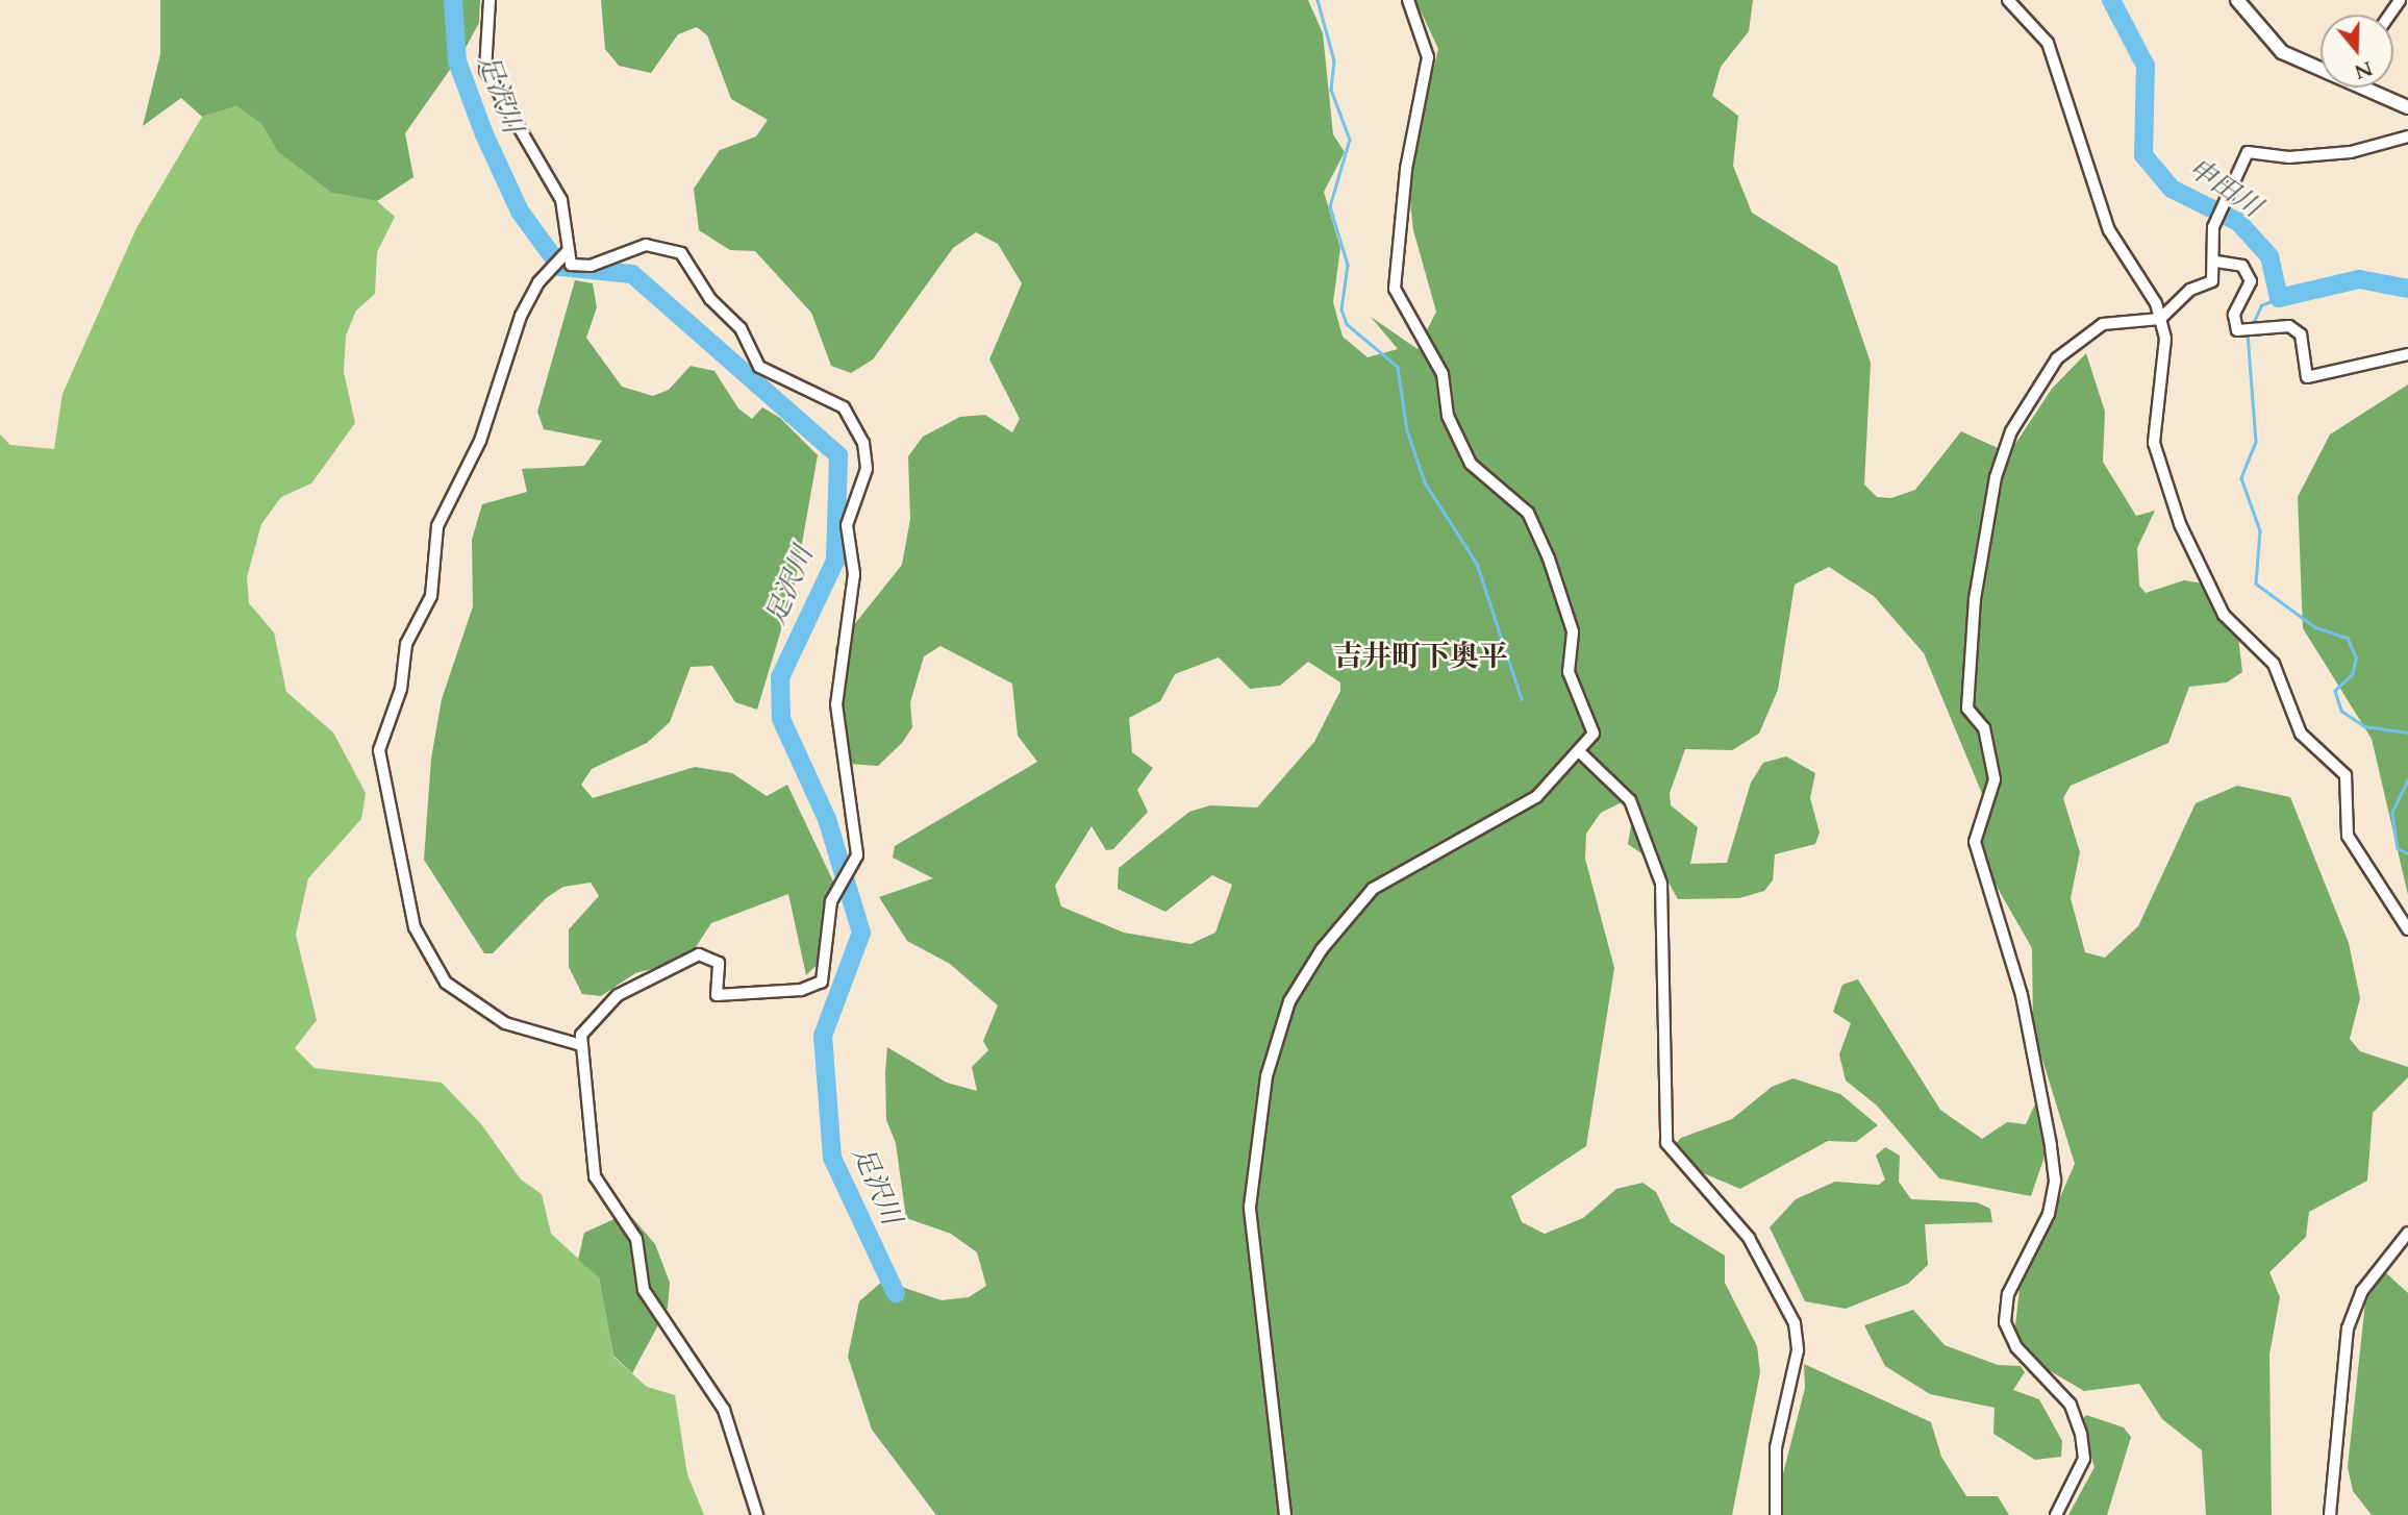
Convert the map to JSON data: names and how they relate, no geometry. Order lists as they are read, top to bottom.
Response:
{
  "districts": ["吉井町下奥平"],
  "water": ["足沢川", "申田川"],
  "north": "bottom"
}
